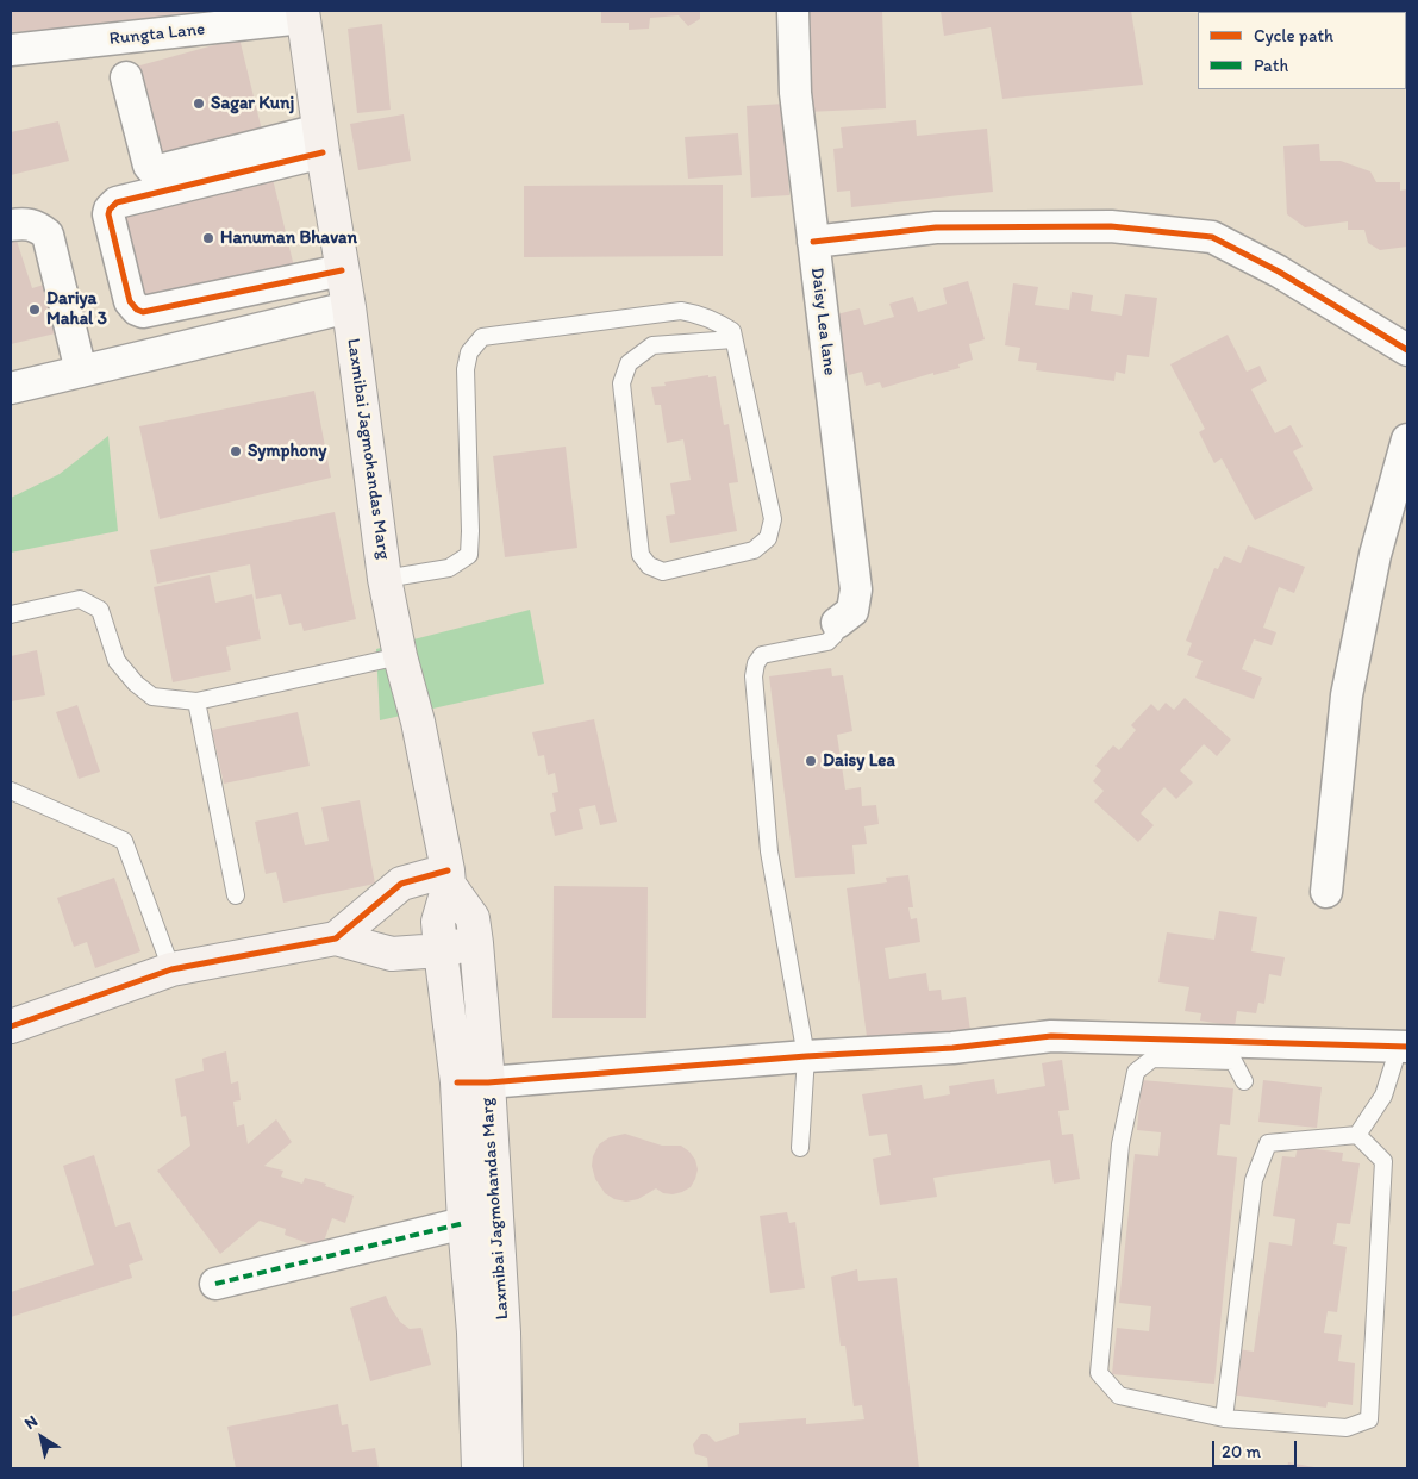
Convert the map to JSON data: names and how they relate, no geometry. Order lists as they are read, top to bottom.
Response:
{
  "streets": {
    "main road": ["Laxmibai Jagmohandas Marg"],
    "street": ["Rungta Lane", "Daisy Lea lane"]
  },
  "crossings": [
    ["Rungta Lane", "Laxmibai Jagmohandas Marg"]
  ],
  "places": [
    "Sagar Kunj",
    "Hanuman Bhavan",
    "Dariya Mahal 3",
    "Symphony",
    "Daisy Lea"
  ],
  "legend": ["Cycle path", "Path"],
  "scale_bar": "20 m",
  "north": "top left"
}
